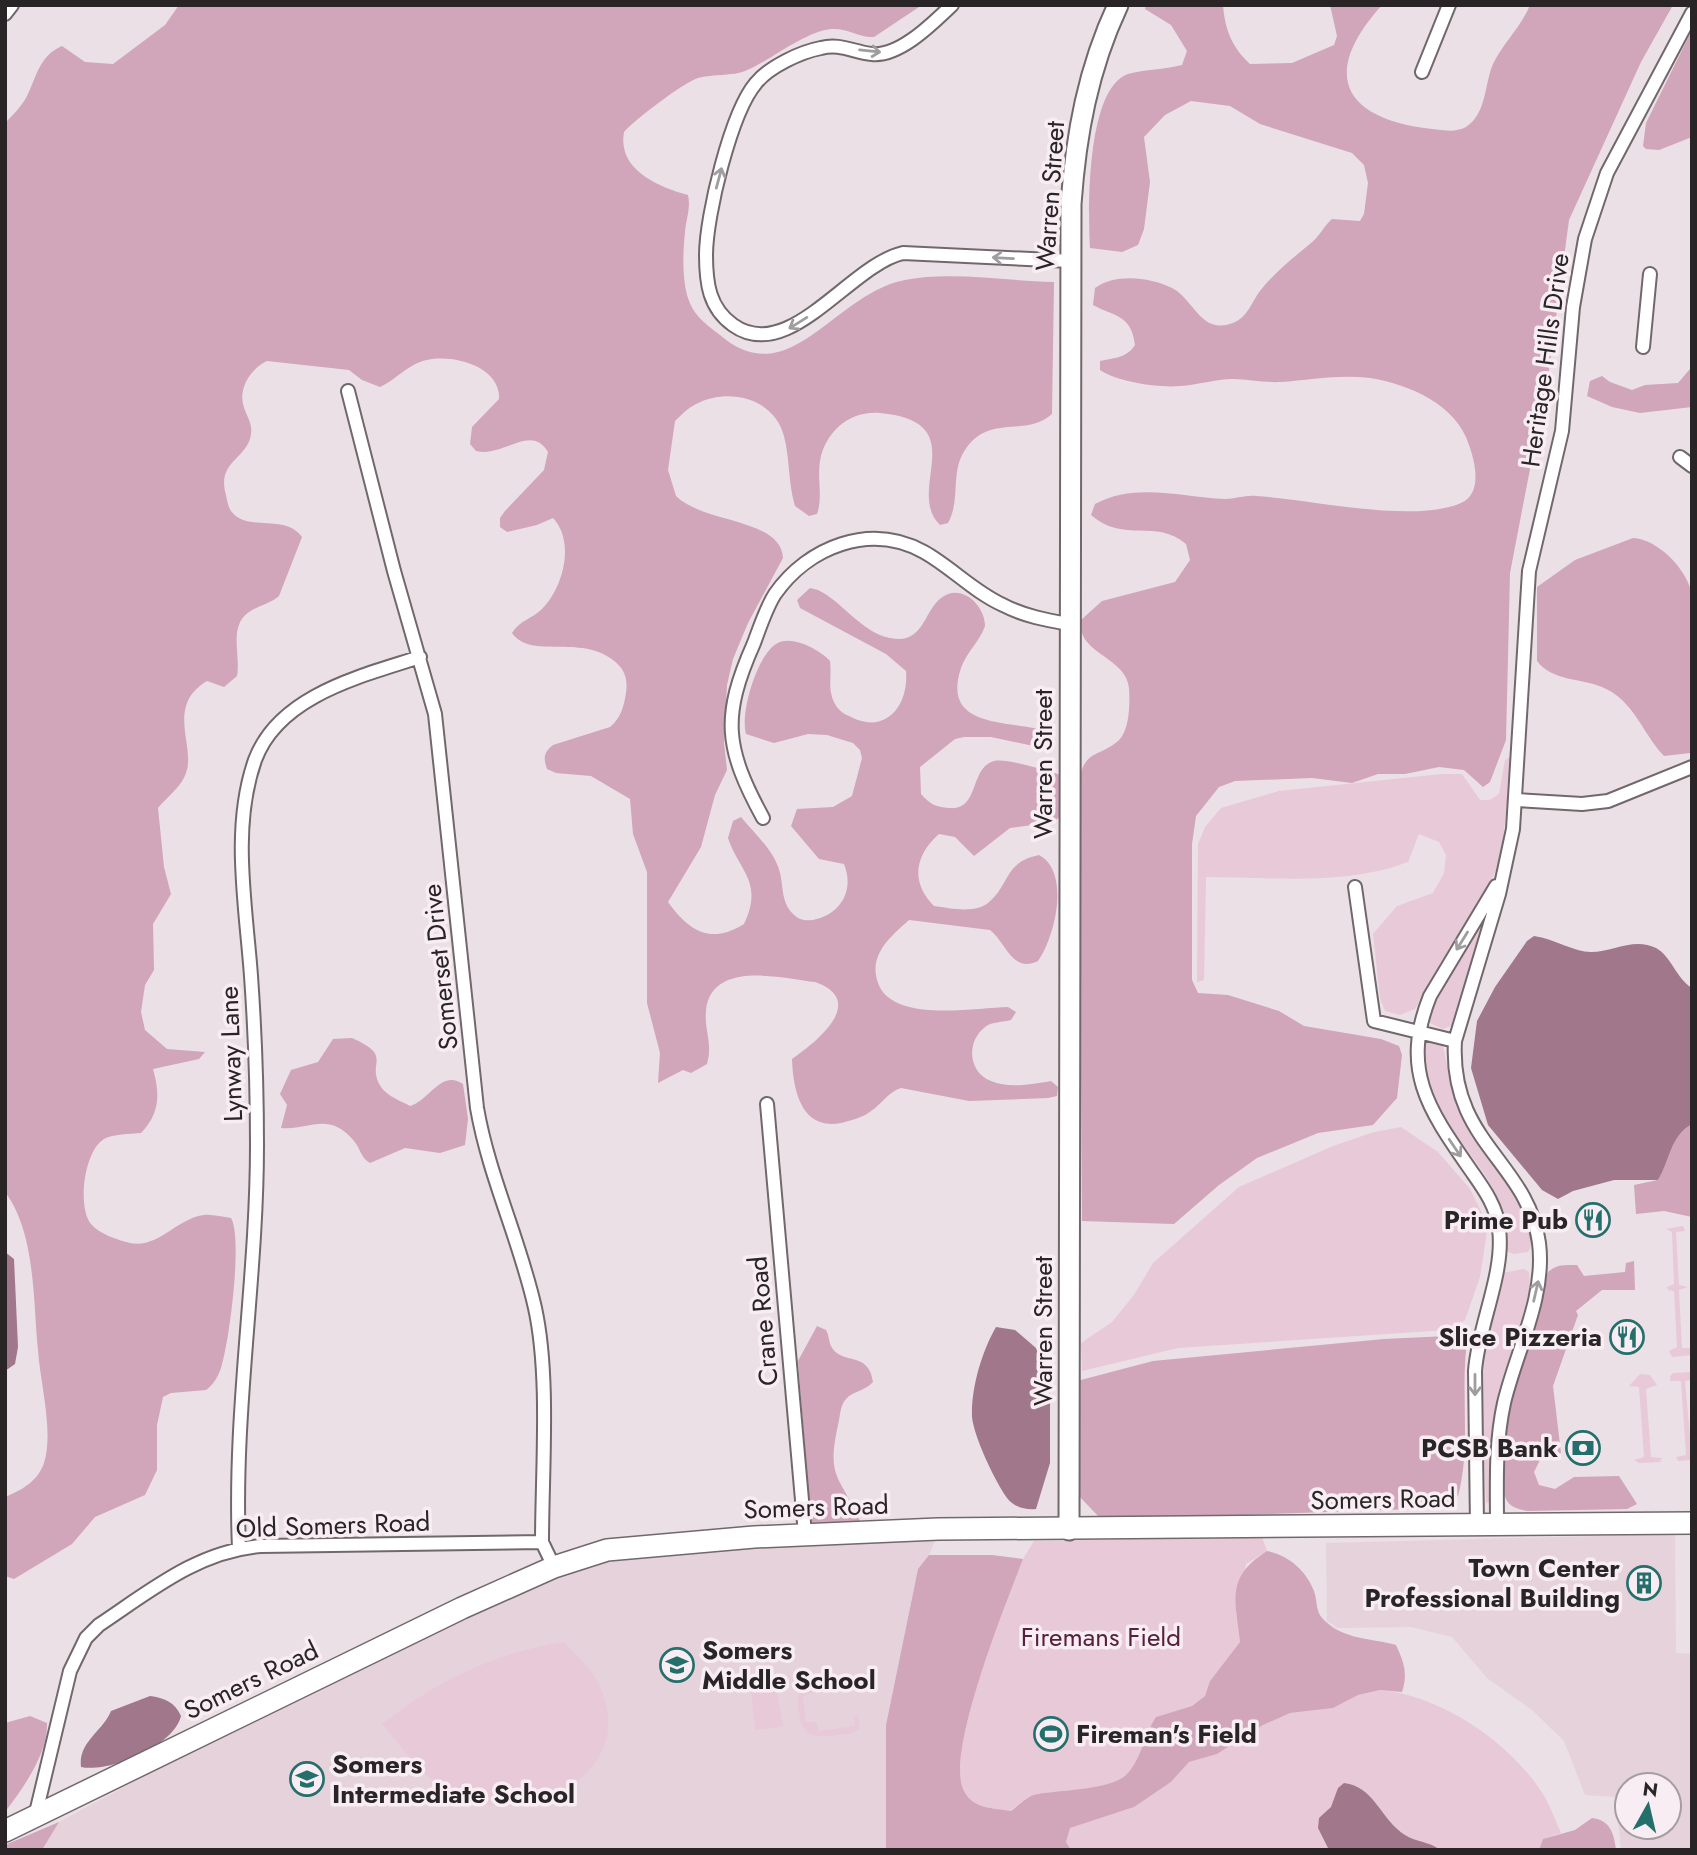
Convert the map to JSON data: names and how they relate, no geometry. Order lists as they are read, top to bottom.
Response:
{
  "streets": {
    "main road": ["Somers Road"],
    "street": [
      "Warren Street",
      "Heritage Hills Drive",
      "Somerset Drive",
      "Lynway Lane",
      "Crane Road",
      "Old Somers Road"
    ]
  },
  "crossings": [
    ["Warren Street", "Somers Road"],
    ["Heritage Hills Drive", "Somers Road"],
    ["Somerset Drive", "Lynway Lane"],
    ["Somerset Drive", "Old Somers Road"],
    ["Lynway Lane", "Old Somers Road"],
    ["Crane Road", "Somers Road"],
    ["Somers Road", "Old Somers Road"]
  ],
  "parks": ["Firemans Field"],
  "places": {
    "restaurant": ["Prime Pub", "Slice Pizzeria"],
    "bank": ["PCSB Bank"],
    "building": ["Town Center Professional Building"],
    "school or university": ["Somers Middle School", "Somers Intermediate School"],
    "sports": ["Fireman's Field"]
  },
  "north": "top"
}
